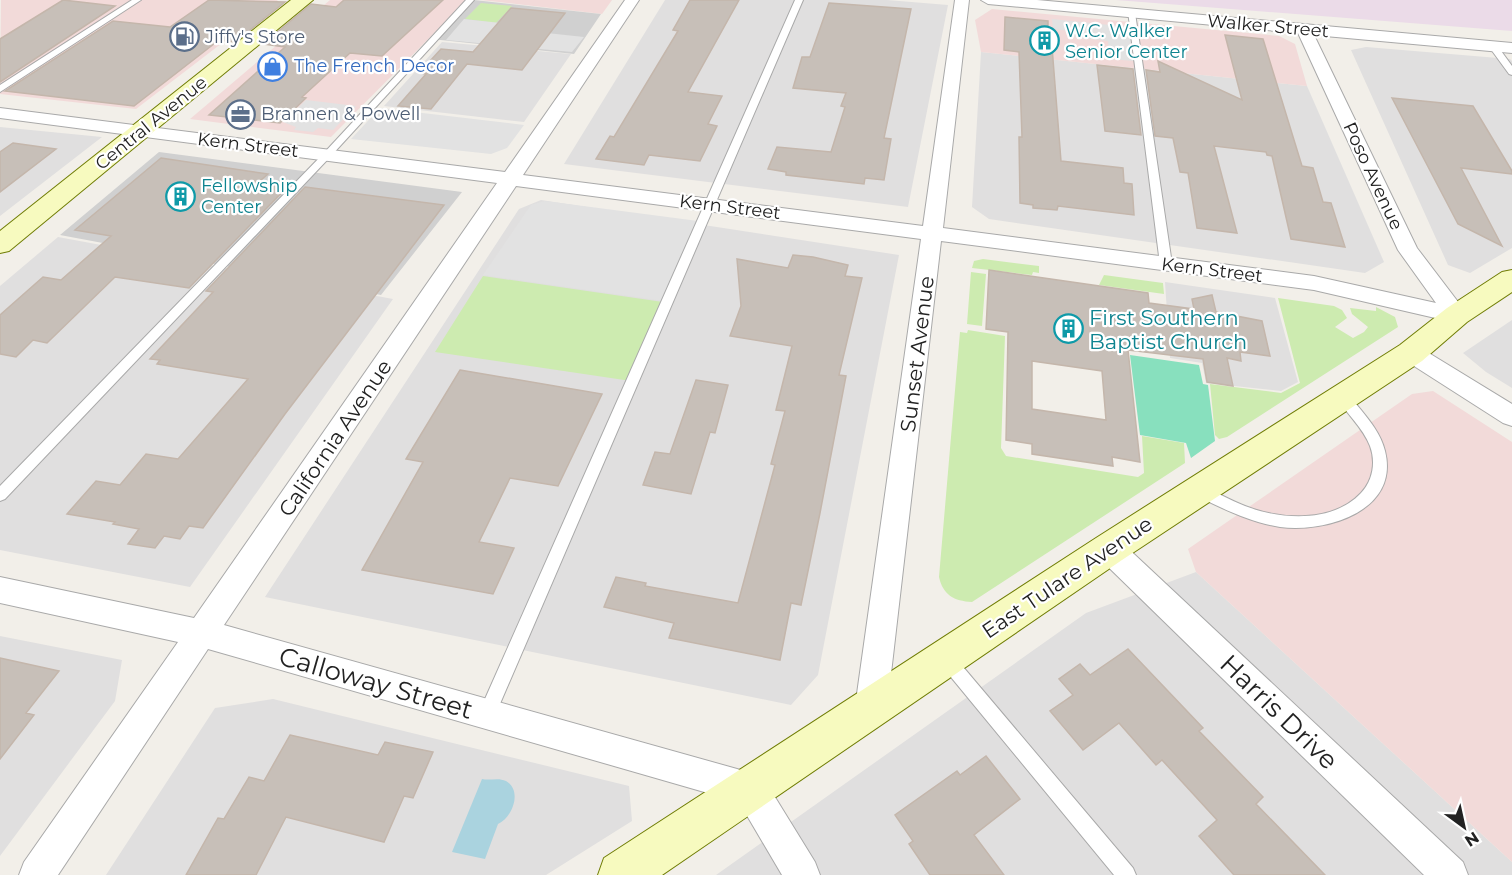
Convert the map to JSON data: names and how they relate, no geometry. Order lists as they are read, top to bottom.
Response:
{
  "streets": {
    "street": [
      "Walker Street",
      "Central Avenue",
      "Kern Street",
      "Poso Avenue",
      "Sunset Avenue",
      "California Avenue",
      "East Tulare Avenue",
      "Calloway Street",
      "Harris Drive"
    ]
  },
  "crossings": [
    ["Walker Street", "Poso Avenue"],
    ["Central Avenue", "Kern Street"],
    ["Kern Street", "Poso Avenue"],
    ["Kern Street", "Sunset Avenue"],
    ["Kern Street", "California Avenue"],
    ["Kern Street", "East Tulare Avenue"],
    ["Poso Avenue", "East Tulare Avenue"],
    ["Sunset Avenue", "East Tulare Avenue"],
    ["California Avenue", "Calloway Street"],
    ["East Tulare Avenue", "Calloway Street"],
    ["East Tulare Avenue", "Harris Drive"]
  ],
  "places": {
    "fuel station": ["Jiffy's Store"],
    "building": ["W.C. Walker Senior Center", "Fellowship Center", "First Southern Baptist Church"],
    "shop": ["The French Decor"],
    "office": ["Brannen & Powell"]
  },
  "north": "bottom right"
}
